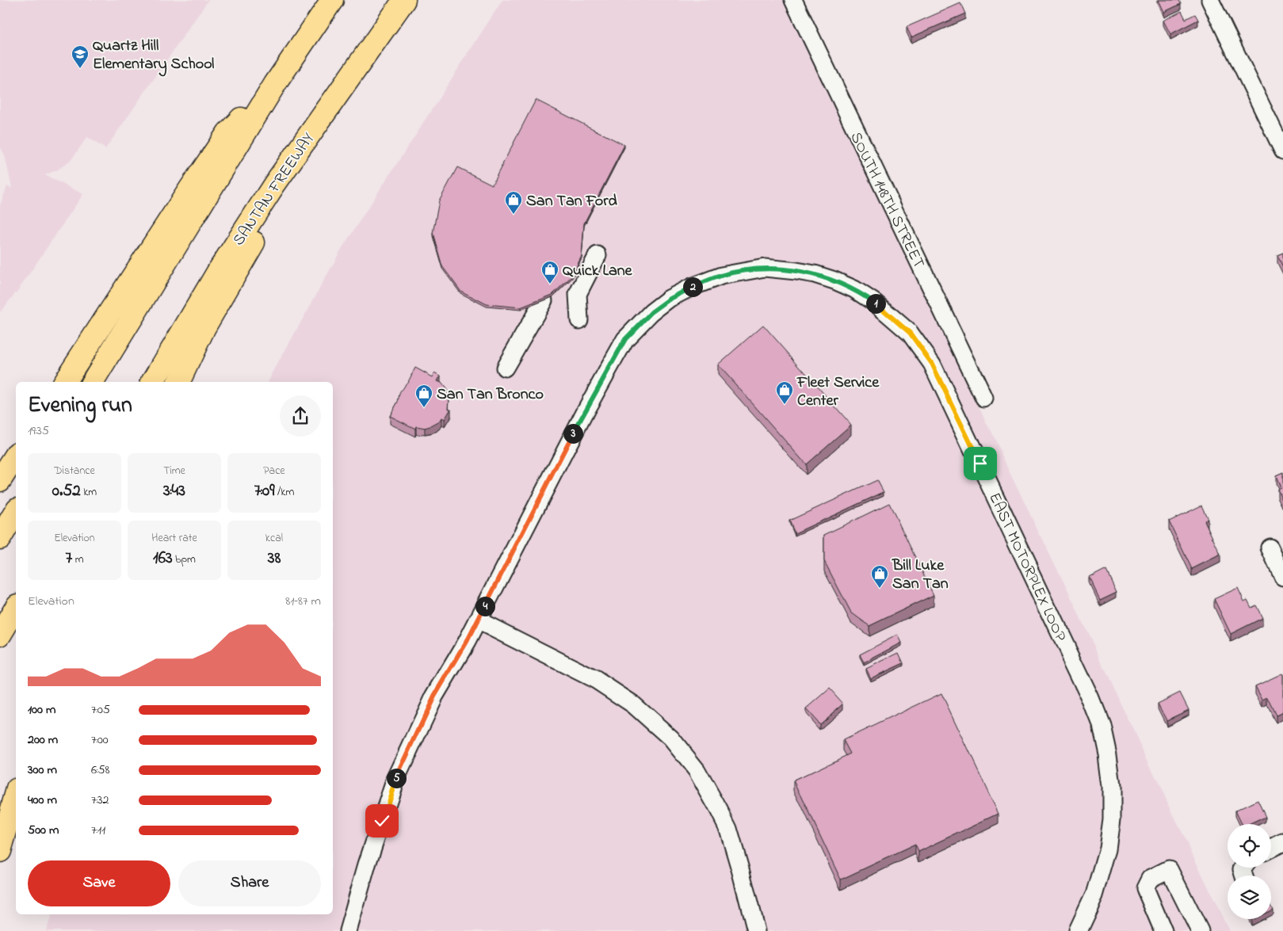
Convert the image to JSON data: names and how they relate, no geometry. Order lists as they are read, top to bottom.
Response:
{
  "streets": {
    "highway": ["SANTAN FREEWAY"],
    "street": ["SOUTH 148TH STREET", "EAST MOTORPLEX LOOP"]
  },
  "places": {
    "school or university": ["Quartz Hill Elementary School"],
    "shop": [
      "San Tan Ford",
      "Quick Lane",
      "Fleet Service Center",
      "San Tan Bronco",
      "Bill Luke San Tan"
    ]
  },
  "page": {
    "pins": [
      "2",
      "1",
      "3",
      "4",
      "5"
    ],
    "heading": ["Evening run", "19:35"],
    "stats": [
      ["Distance", "0.52 km"],
      ["Time", "3:43"],
      ["Pace", "7:09 /km"],
      ["Elevation", "7 m"],
      ["Heart rate", "163 bpm"],
      ["kcal", "38"]
    ],
    "chart": ["Elevation", "81–87 m"],
    "list": [
      {
        "name": "100 m",
        "note": "7:05"
      },
      {
        "name": "200 m",
        "note": "7:00"
      },
      {
        "name": "300 m",
        "note": "6:58"
      },
      {
        "name": "400 m",
        "note": "7:32"
      },
      {
        "name": "500 m",
        "note": "7:11"
      }
    ],
    "buttons": ["Save", "Share"]
  }
}
